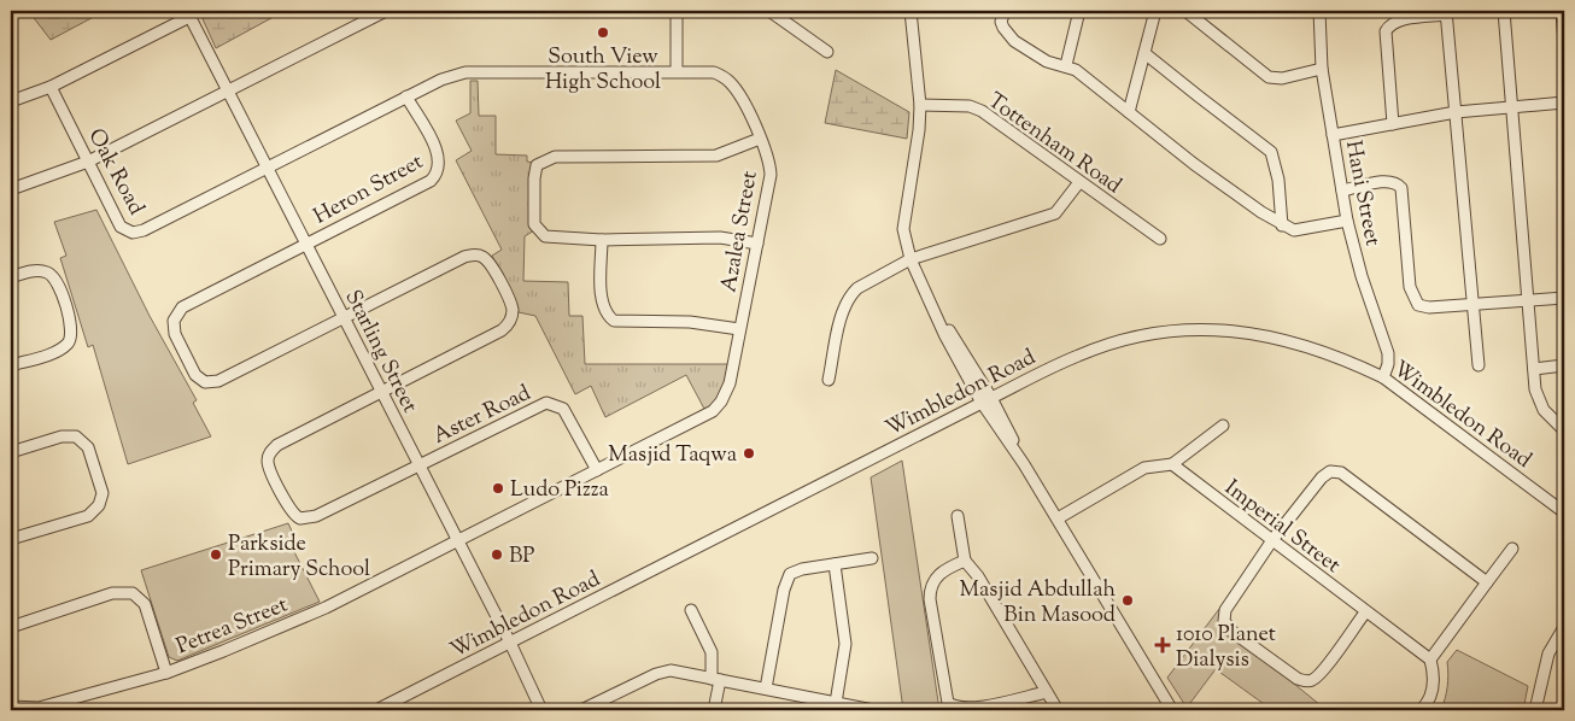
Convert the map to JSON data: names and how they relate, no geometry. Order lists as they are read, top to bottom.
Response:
{
  "streets": {
    "street": [
      "Tottenham Road",
      "Oak Road",
      "Heron Street",
      "Hani Street",
      "Azalea Street",
      "Starling Street",
      "Wimbledon Road",
      "Aster Road",
      "Imperial Street",
      "Petrea Street"
    ]
  },
  "crossings": [
    ["Oak Road", "Azalea Street"],
    ["Oak Road", "Starling Street"],
    ["Heron Street", "Azalea Street"],
    ["Heron Street", "Starling Street"],
    ["Hani Street", "Wimbledon Road"],
    ["Azalea Street", "Starling Street"],
    ["Azalea Street", "Aster Road"],
    ["Azalea Street", "Petrea Street"],
    ["Starling Street", "Wimbledon Road"],
    ["Starling Street", "Aster Road"],
    ["Starling Street", "Petrea Street"]
  ],
  "places": {
    "other": [
      "South View High School",
      "Masjid Taqwa",
      "Ludo Pizza",
      "Parkside Primary School",
      "BP",
      "Masjid Abdullah Bin Masood"
    ],
    "health": ["1010 Planet Dialysis"]
  }
}
